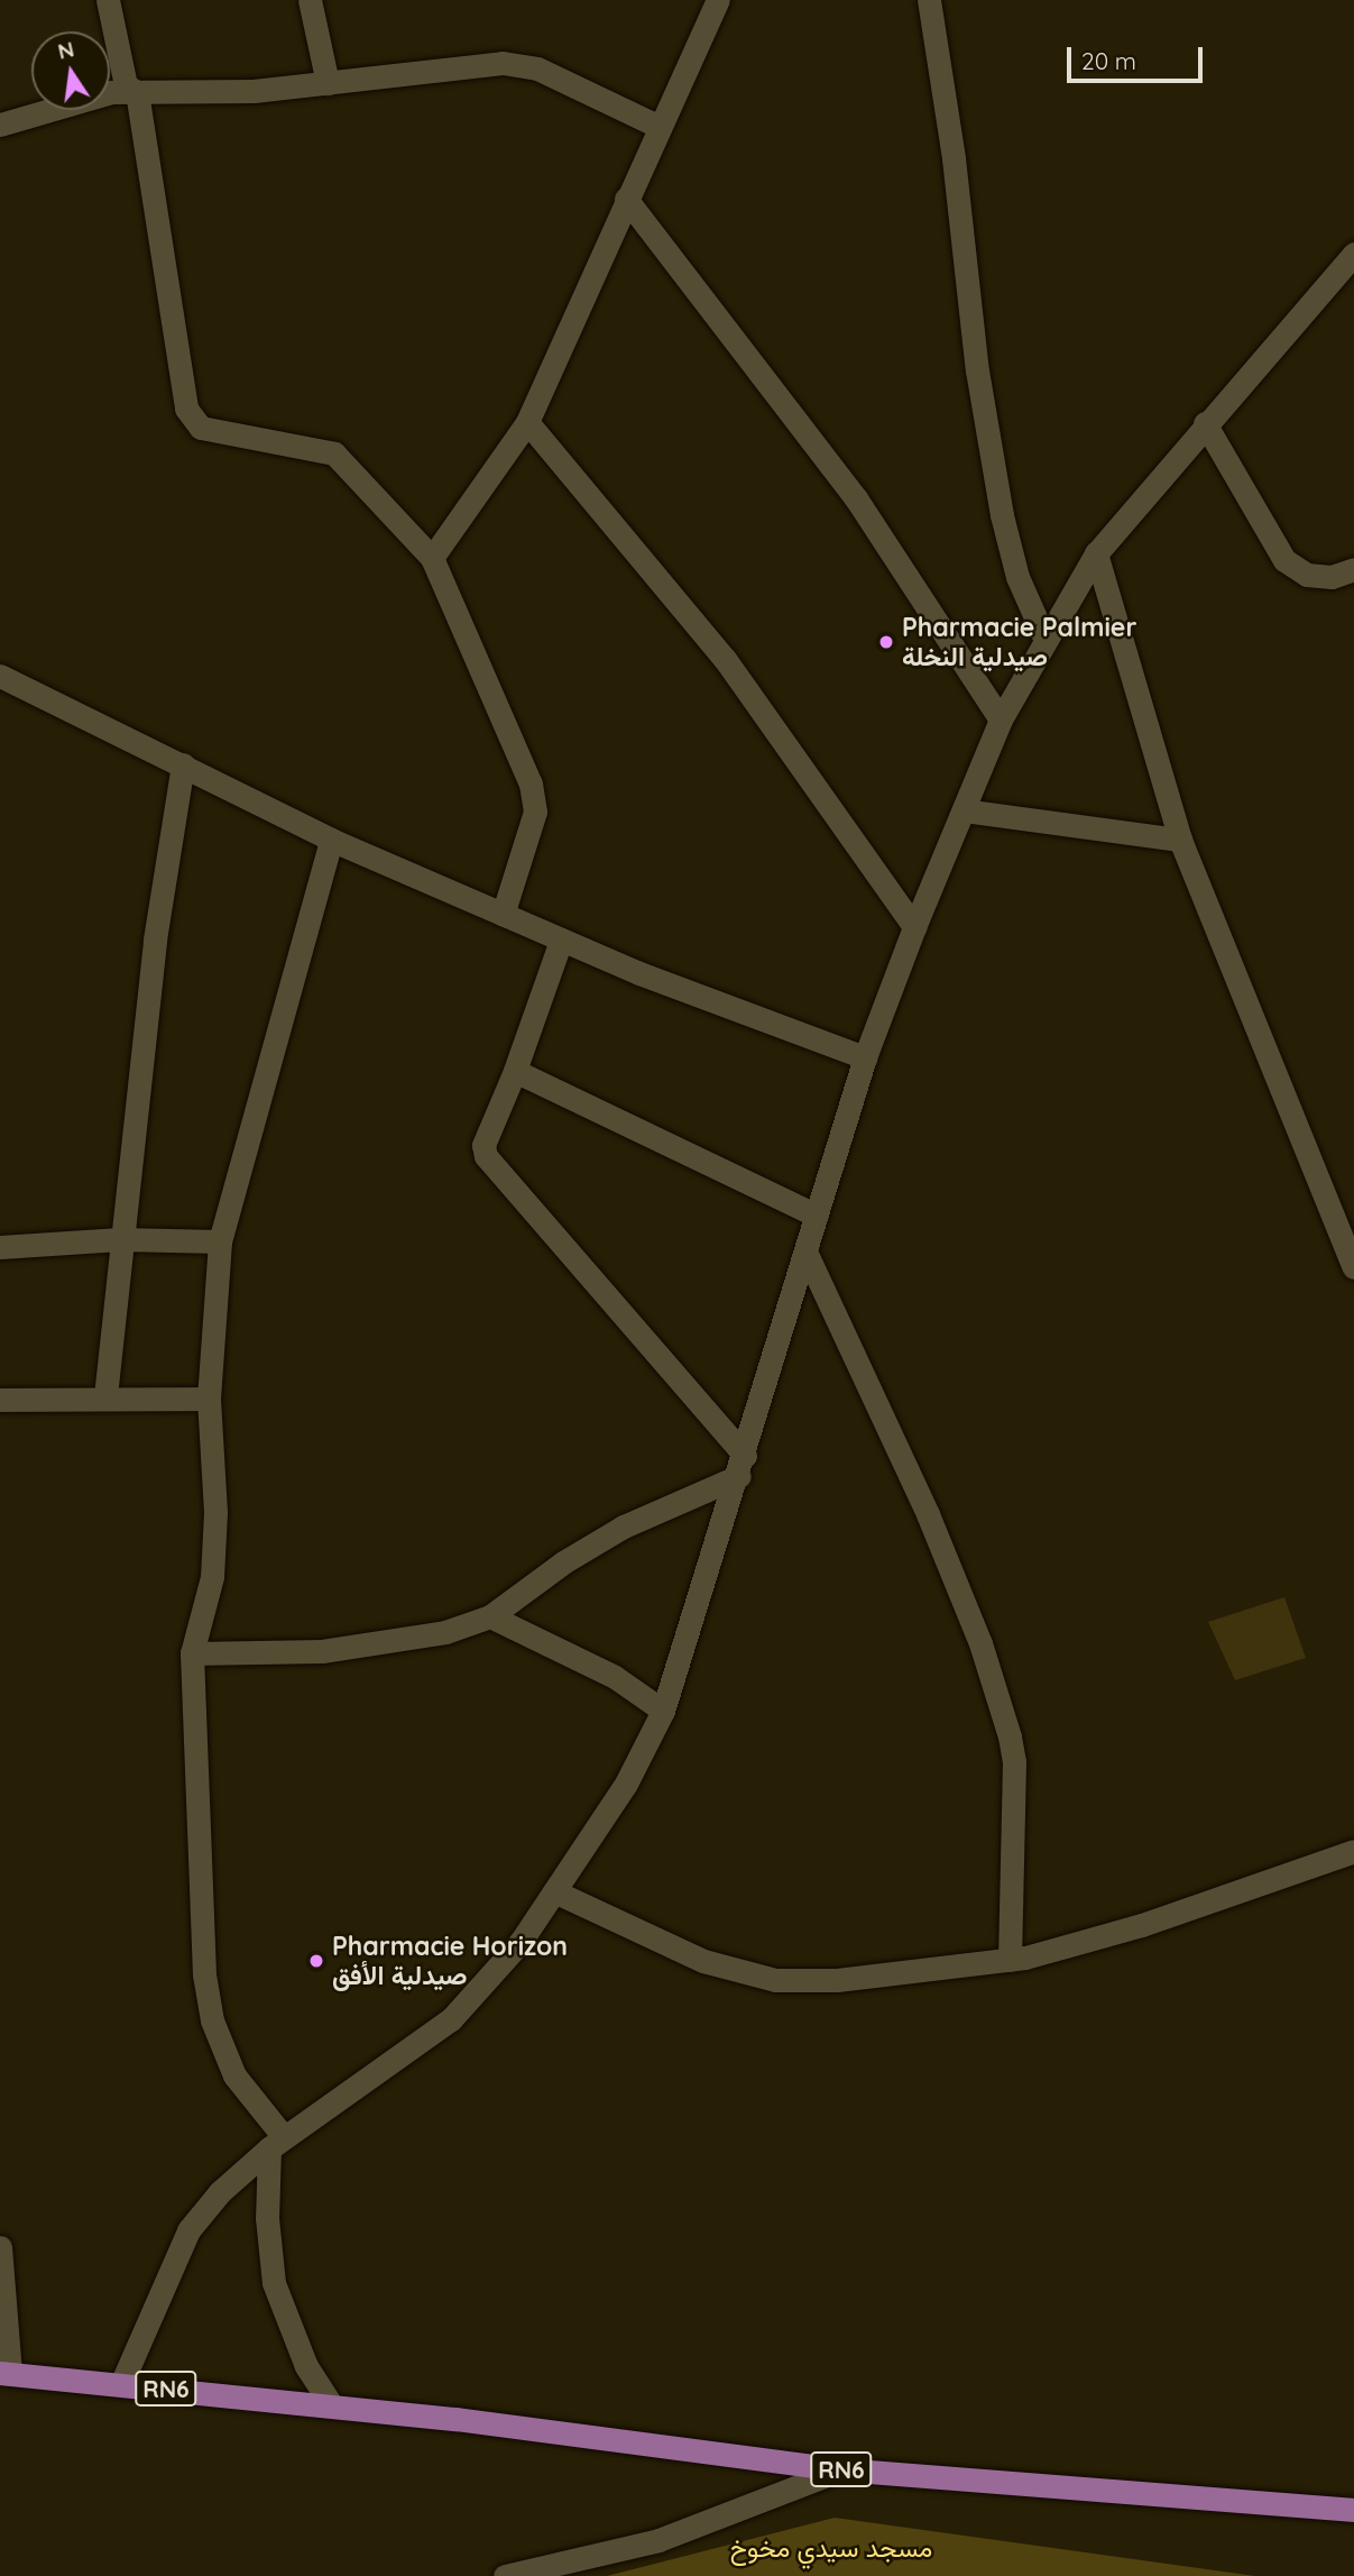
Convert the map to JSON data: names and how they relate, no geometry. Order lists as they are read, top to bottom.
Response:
{
  "streets": {
    "main road": ["RN6"]
  },
  "parks": ["مسجد سيدي مخوخ"],
  "places": ["Pharmacie Palmier صيدلية النخلة", "Pharmacie Horizon صيدلية الأفق"],
  "scale_bar": "20 m",
  "north": "top"
}
